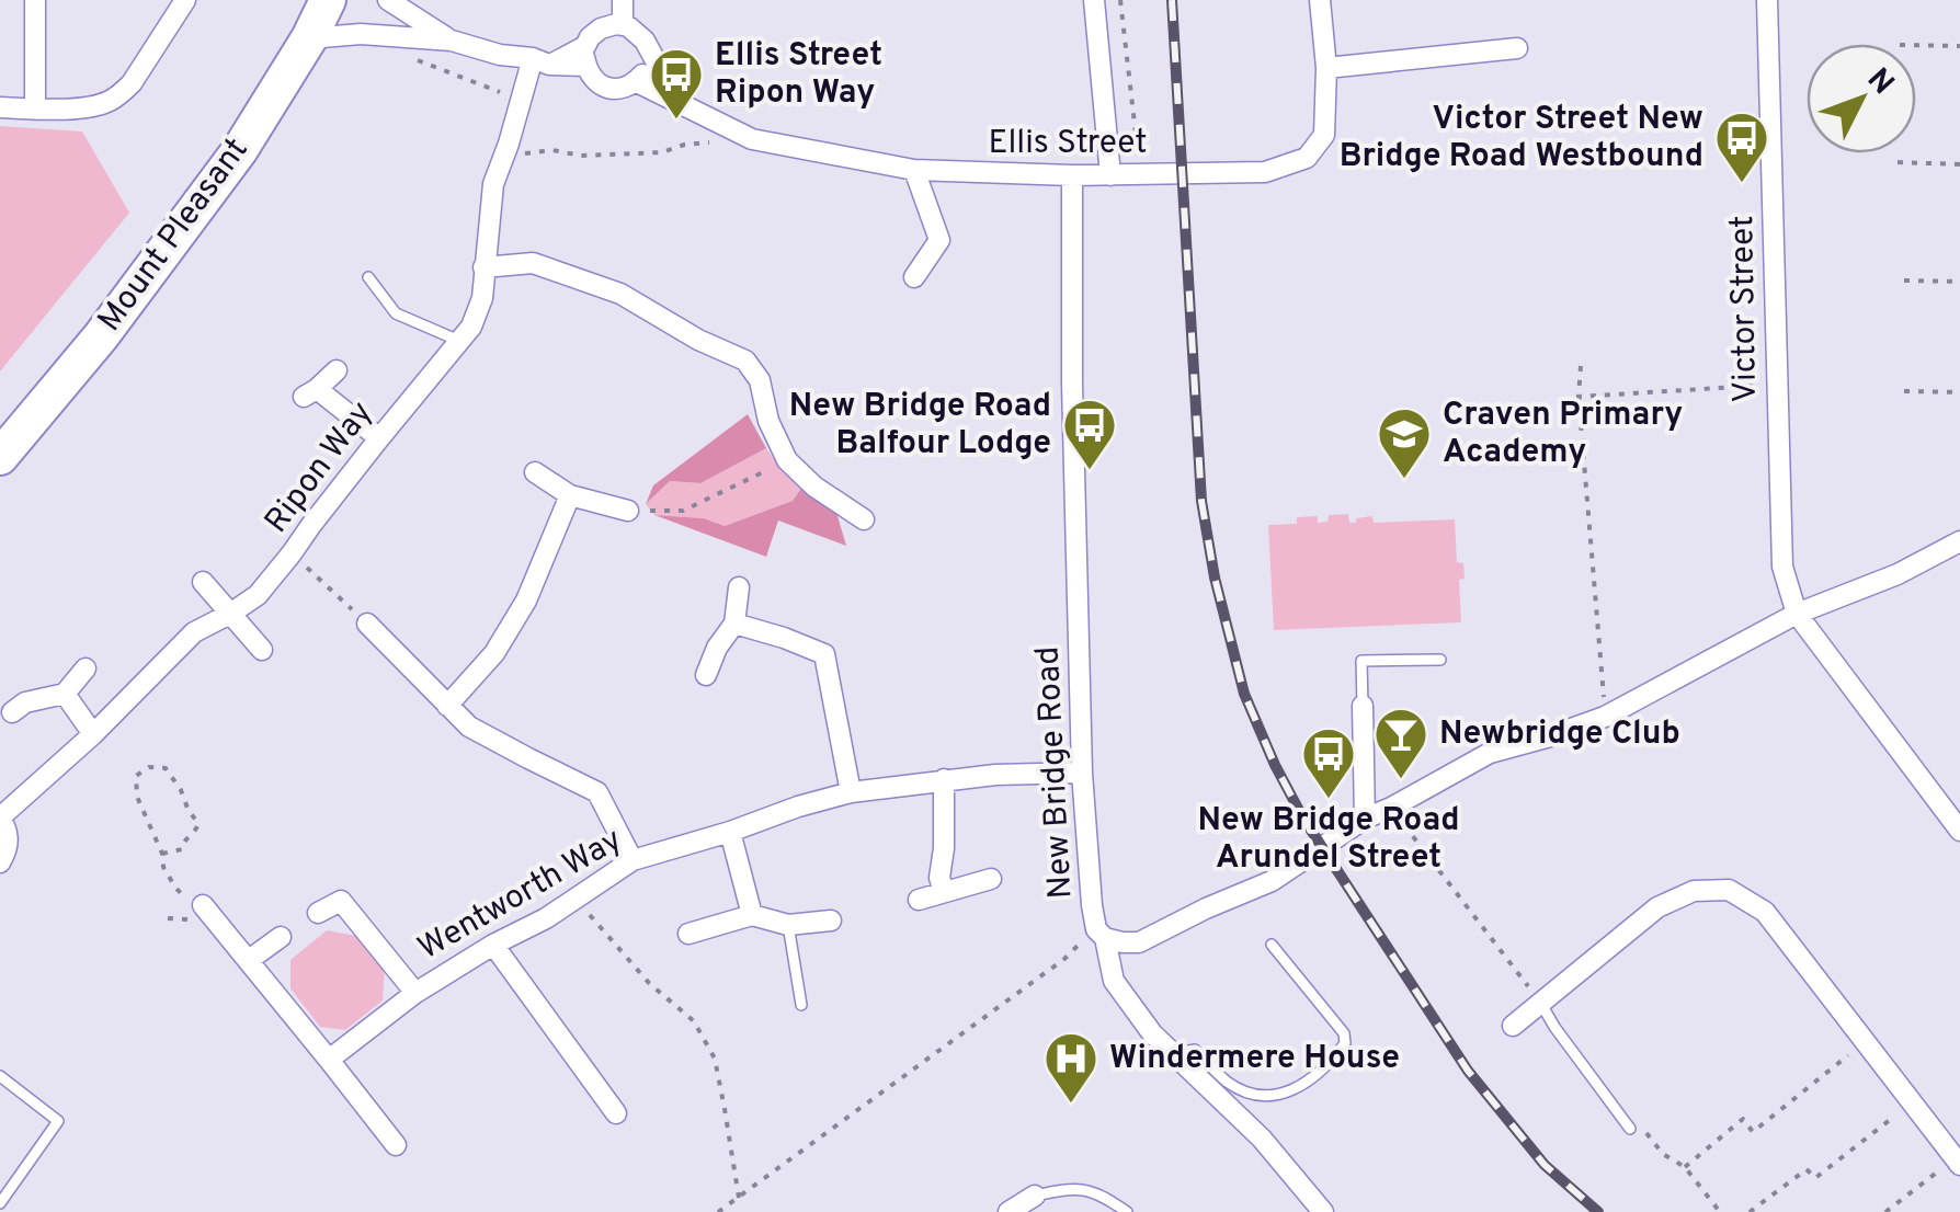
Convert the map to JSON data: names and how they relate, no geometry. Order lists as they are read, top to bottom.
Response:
{
  "streets": {
    "highway": ["Mount Pleasant"],
    "street": [
      "Ellis Street",
      "Victor Street",
      "Ripon Way",
      "New Bridge Road",
      "Wentworth Way"
    ]
  },
  "crossings": [
    ["Ellis Street", "New Bridge Road"],
    ["Victor Street", "New Bridge Road"],
    ["New Bridge Road", "Wentworth Way"]
  ],
  "places": {
    "bus stop": [
      "Ellis Street Ripon Way",
      "Victor Street New Bridge Road Westbound",
      "New Bridge Road Balfour Lodge",
      "New Bridge Road Arundel Street"
    ],
    "school or university": ["Craven Primary Academy"],
    "bar": ["Newbridge Club"],
    "hospital": ["Windermere House"]
  },
  "north": "top right"
}
